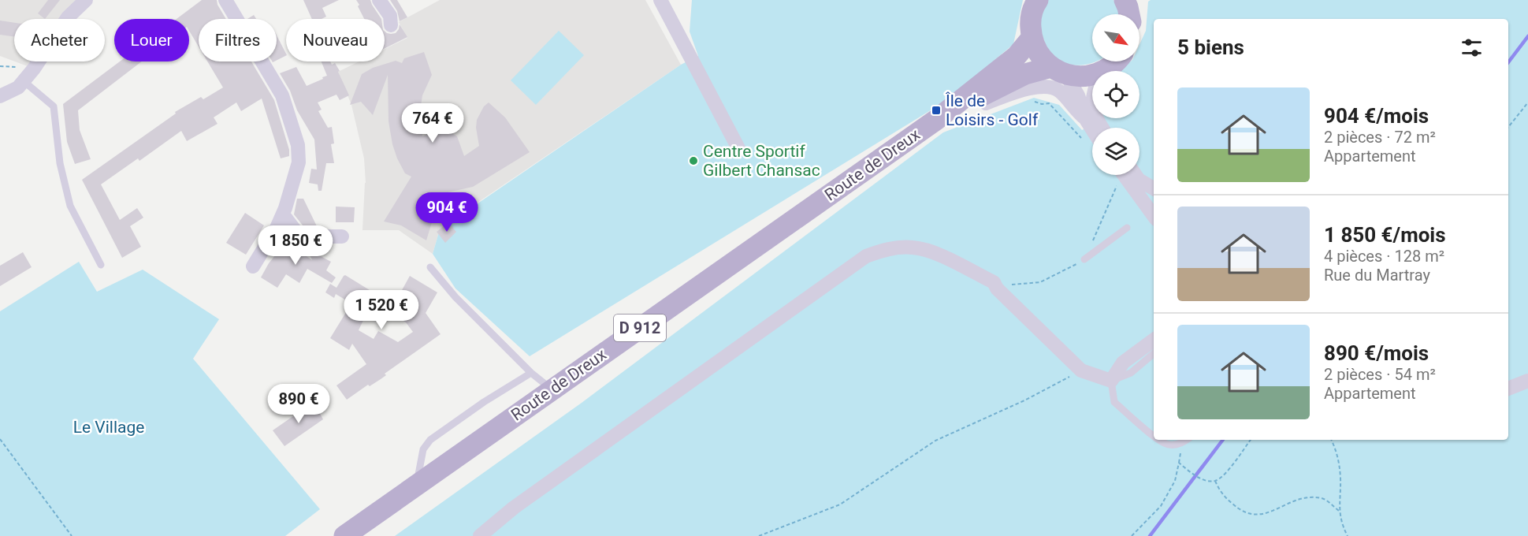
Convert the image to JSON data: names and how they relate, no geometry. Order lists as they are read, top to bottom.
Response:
{
  "streets": {
    "main road": ["Route de Dreux", "D 912"]
  },
  "parks": ["Le Village"],
  "places": {
    "transit": ["Île de Loisirs - Golf"],
    "other": ["Centre Sportif Gilbert Chansac"]
  },
  "north": "bottom right",
  "page": {
    "chip": [
      "Acheter",
      "Louer",
      "Filtres",
      "Nouveau"
    ],
    "heading": "5 biens",
    "list": [
      {
        "name": "904 €/mois",
        "note": "2 pièces · 72 m² · Appartement"
      },
      {
        "name": "1 850 €/mois",
        "note": "4 pièces · 128 m² · Rue du Martray"
      },
      {
        "name": "890 €/mois",
        "note": "2 pièces · 54 m² · Appartement"
      }
    ],
    "price": [
      "764 €",
      "904 €",
      "1 850 €",
      "1 520 €",
      "890 €"
    ]
  }
}
